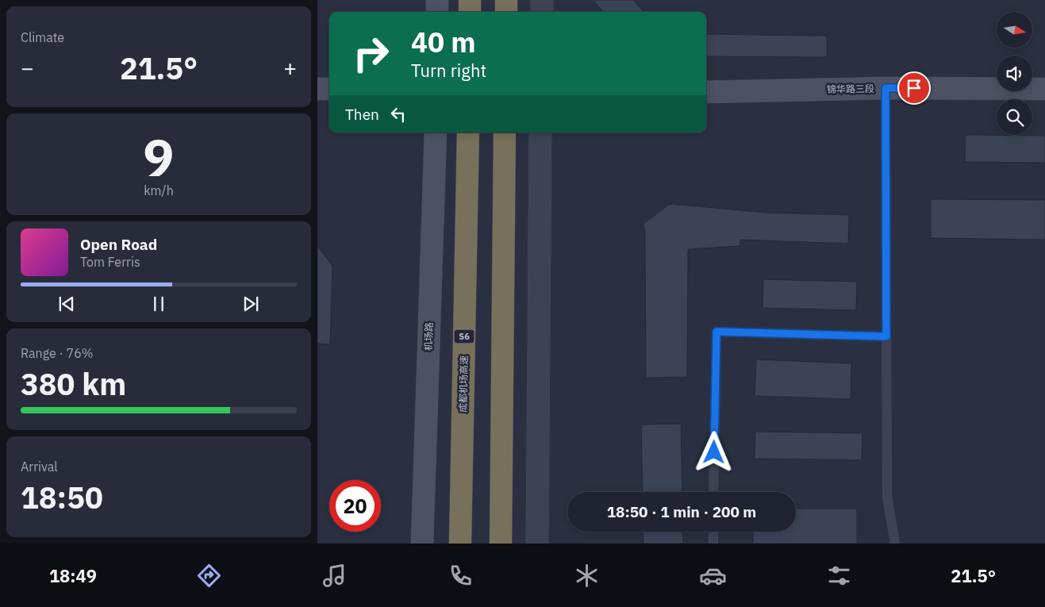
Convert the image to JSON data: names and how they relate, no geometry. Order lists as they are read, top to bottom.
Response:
{
  "streets": {
    "highway": ["S6", "成都机场高速"],
    "main road": ["锦华路三段", "机场路"]
  },
  "north": "right",
  "page": {
    "tile": [
      "Climate",
      ["9", "km/h"],
      ["Range · 76%", "380 km"],
      ["Arrival", "18:50"]
    ],
    "turn": ["40 m", "Turn right"],
    "heat": ["−", "21.5°", "+"],
    "then": "Then",
    "song": ["Open Road", "Tom Ferris"],
    "limit": "20",
    "trip": "18:50 · 1 min · 200 m",
    "tabs": ["18:49", "21.5°"]
  }
}
